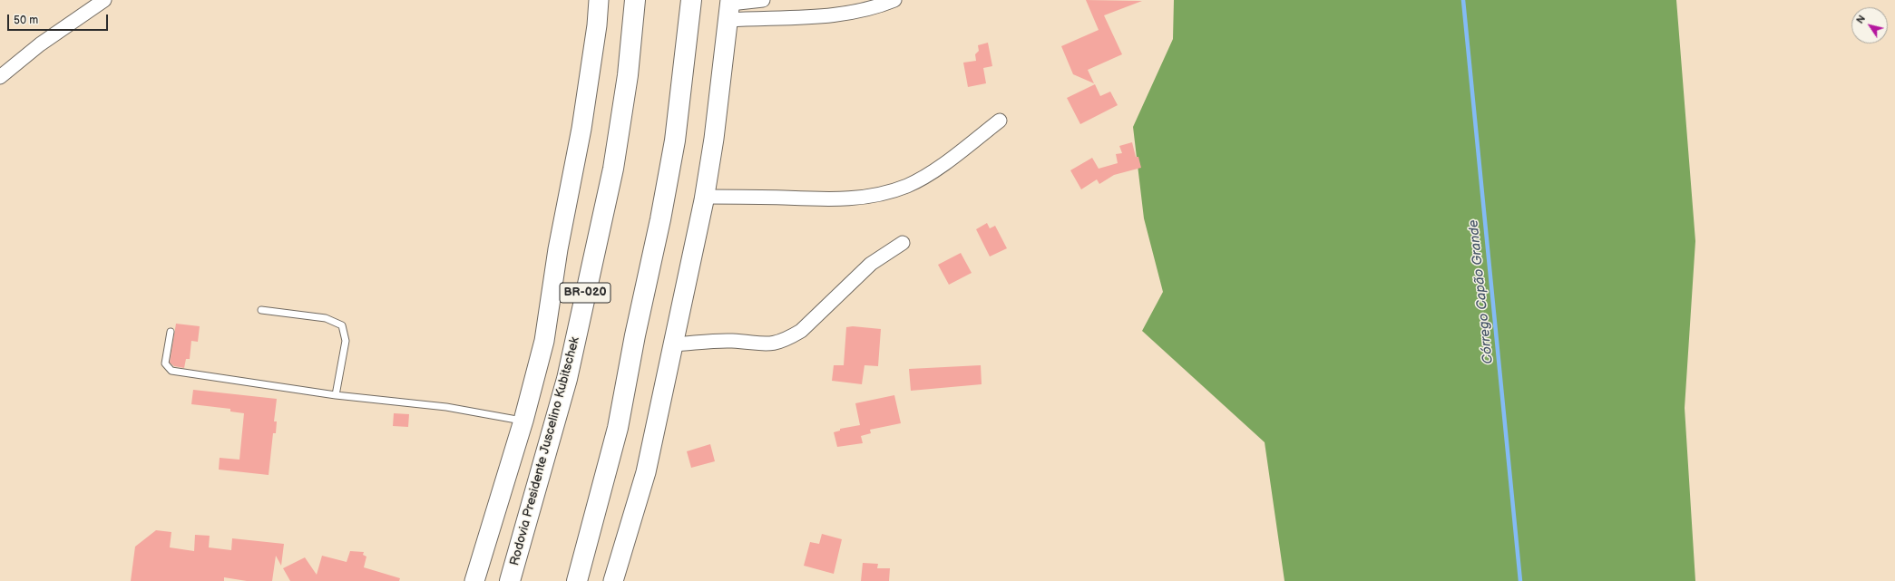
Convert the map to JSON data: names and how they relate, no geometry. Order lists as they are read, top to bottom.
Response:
{
  "streets": {
    "highway": ["BR-020", "Rodovia Presidente Juscelino Kubitschek"]
  },
  "water": ["Córrego Capão Grande"],
  "scale_bar": "50 m",
  "north": "top left"
}
